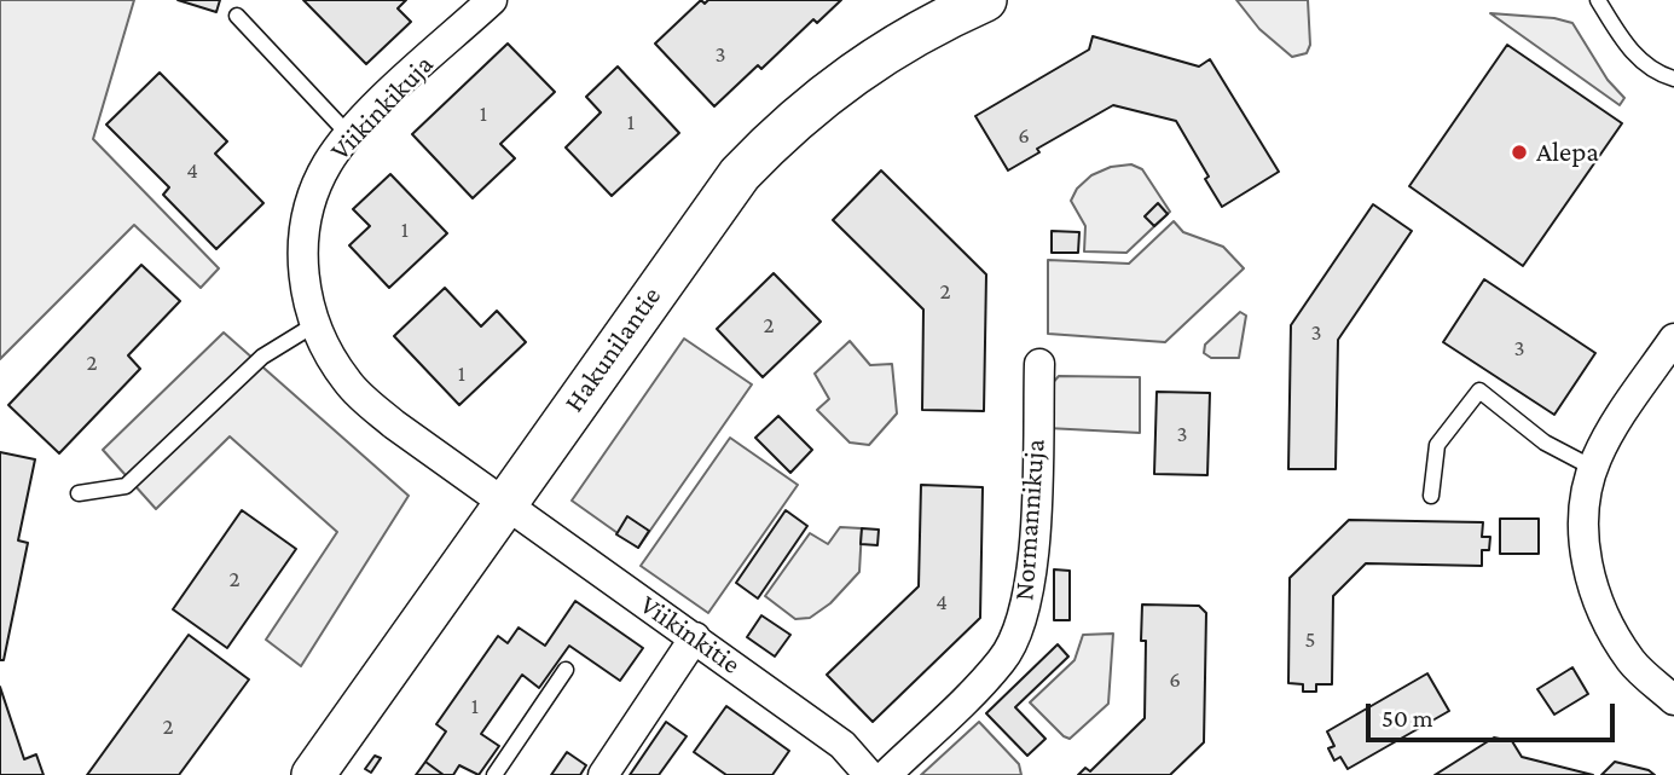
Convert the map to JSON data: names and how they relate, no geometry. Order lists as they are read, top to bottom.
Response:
{
  "streets": {
    "street": [
      "Viikinkikuja",
      "Hakunilantie",
      "Normannikuja",
      "Viikinkitie"
    ]
  },
  "crossings": [
    ["Viikinkikuja", "Hakunilantie"],
    ["Viikinkikuja", "Viikinkitie"],
    ["Hakunilantie", "Viikinkitie"]
  ],
  "places": ["Alepa"],
  "house_numbers": [
    "3",
    "1",
    "1",
    "6",
    "4",
    "1",
    "2",
    "2",
    "3",
    "3",
    "2",
    "1",
    "3",
    "2",
    "4",
    "5",
    "6",
    "1",
    "2"
  ],
  "scale_bar": "50 m"
}
